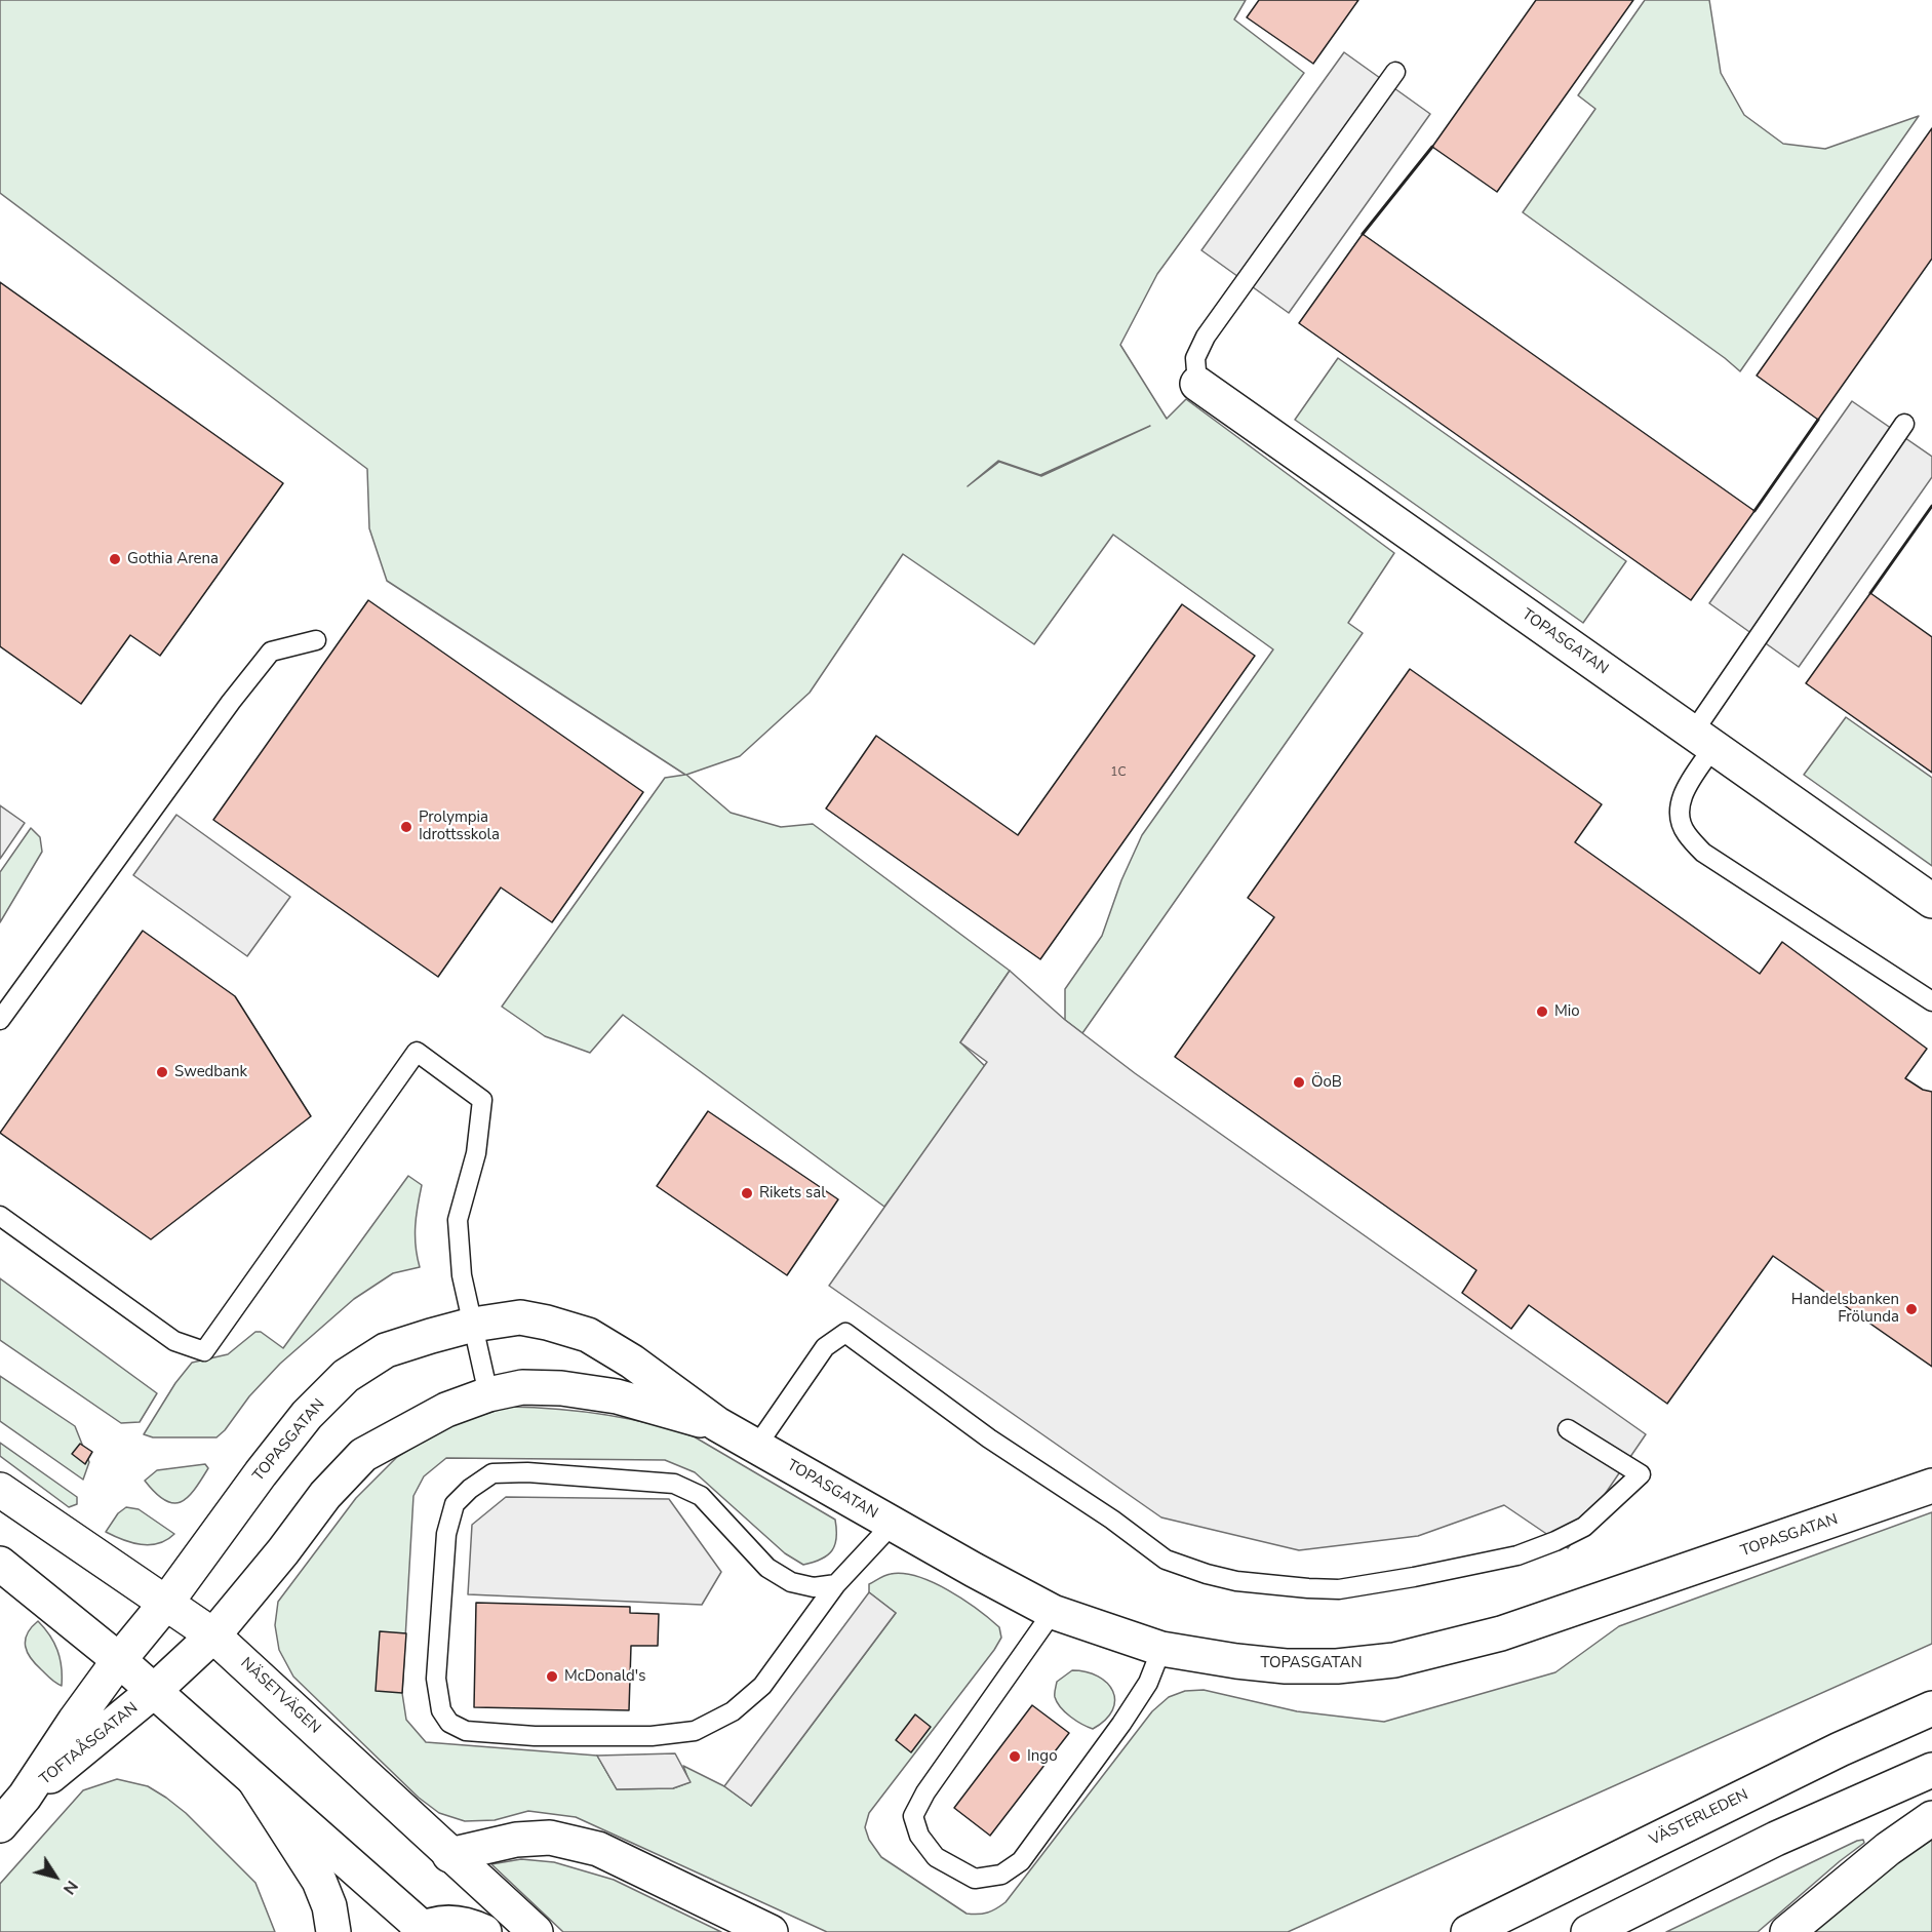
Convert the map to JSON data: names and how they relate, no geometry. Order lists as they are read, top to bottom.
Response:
{
  "streets": {
    "main road": [
      "TOPASGATAN",
      "NÄSETVÄGEN",
      "TOFTAÅSGATAN",
      "VÄSTERLEDEN"
    ]
  },
  "crossings": [
    ["TOPASGATAN", "NÄSETVÄGEN"],
    ["TOPASGATAN", "TOFTAÅSGATAN"]
  ],
  "places": [
    "Gothia Arena",
    "Prolympia Idrottsskola",
    "Mio",
    "Swedbank",
    "ÖoB",
    "Rikets sal",
    "Handelsbanken Frölunda",
    "McDonald's",
    "Ingo"
  ],
  "house_numbers": ["1C"],
  "north": "bottom right"
}
